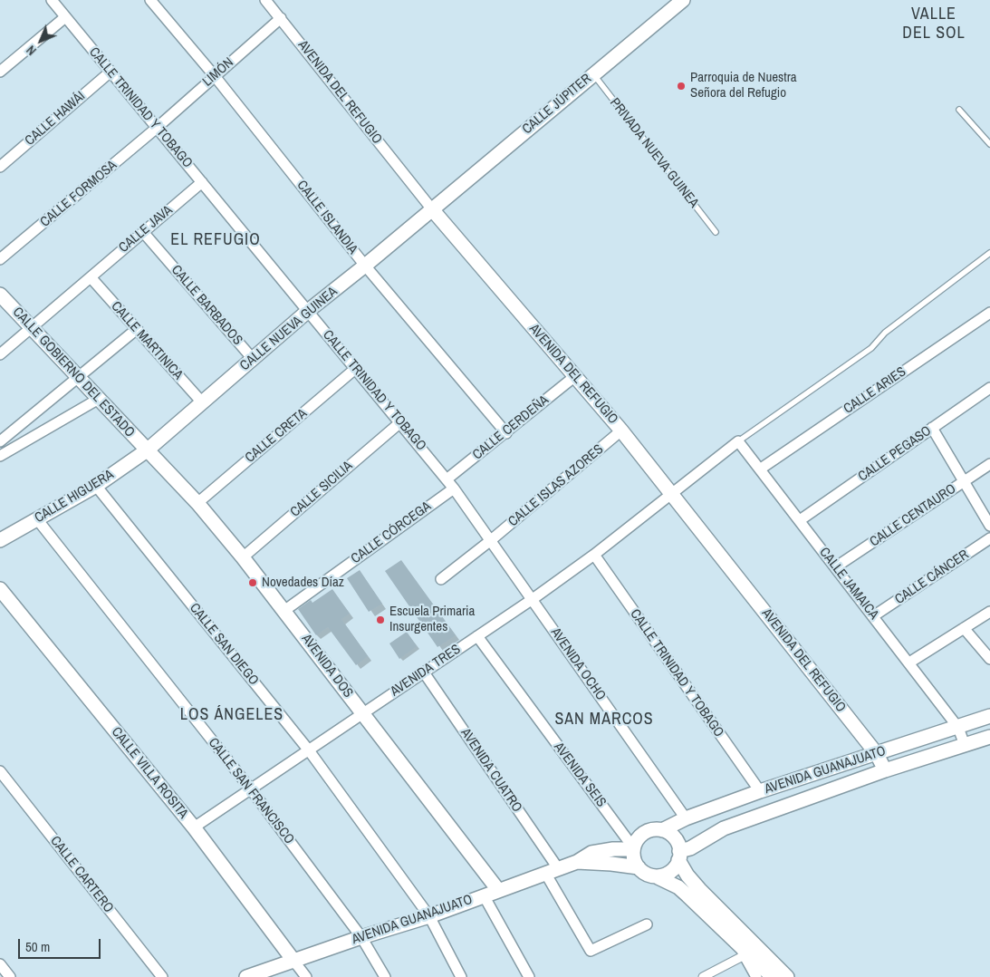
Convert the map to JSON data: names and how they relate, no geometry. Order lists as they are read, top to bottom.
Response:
{
  "streets": {
    "street": [
      "LIMÓN",
      "AVENIDA DEL REFUGIO",
      "CALLE JÚPITER",
      "CALLE TRINIDAD Y TOBAGO",
      "CALLE HAWÁI",
      "CALLE FORMOSA",
      "CALLE ISLANDIA",
      "CALLE JAVA",
      "CALLE BARBADOS",
      "CALLE NUEVA GUINEA",
      "CALLE MARTINICA",
      "CALLE GOBIERNO DEL ESTADO",
      "CALLE ARIES",
      "CALLE CERDEÑA",
      "CALLE CRETA",
      "CALLE PEGASO",
      "CALLE ISLAS AZORES",
      "CALLE SICILIA",
      "CALLE HIGUERA",
      "CALLE CENTAURO",
      "CALLE CÓRCEGA",
      "CALLE CÁNCER",
      "CALLE JAMAICA",
      "CALLE SAN DIEGO",
      "AVENIDA OCHO",
      "AVENIDA DOS",
      "AVENIDA TRES",
      "AVENIDA CUATRO",
      "AVENIDA GUANAJUATO",
      "CALLE VILLA ROSITA",
      "AVENIDA SEIS",
      "CALLE SAN FRANCISCO",
      "CALLE CARTERO"
    ],
    "lane": ["PRIVADA NUEVA GUINEA"]
  },
  "crossings": [
    ["LIMÓN", "AVENIDA DEL REFUGIO"],
    ["LIMÓN", "CALLE TRINIDAD Y TOBAGO"],
    ["LIMÓN", "CALLE FORMOSA"],
    ["LIMÓN", "CALLE ISLANDIA"],
    ["AVENIDA DEL REFUGIO", "CALLE JÚPITER"],
    ["AVENIDA DEL REFUGIO", "CALLE NUEVA GUINEA"],
    ["AVENIDA DEL REFUGIO", "CALLE CERDEÑA"],
    ["AVENIDA DEL REFUGIO", "CALLE ISLAS AZORES"],
    ["AVENIDA DEL REFUGIO", "AVENIDA TRES"],
    ["AVENIDA DEL REFUGIO", "AVENIDA GUANAJUATO"],
    ["CALLE JÚPITER", "PRIVADA NUEVA GUINEA"],
    ["CALLE JÚPITER", "CALLE NUEVA GUINEA"],
    ["CALLE TRINIDAD Y TOBAGO", "CALLE HAWÁI"],
    ["CALLE TRINIDAD Y TOBAGO", "CALLE FORMOSA"],
    ["CALLE TRINIDAD Y TOBAGO", "CALLE JAVA"],
    ["CALLE TRINIDAD Y TOBAGO", "CALLE NUEVA GUINEA"],
    ["CALLE TRINIDAD Y TOBAGO", "CALLE CERDEÑA"],
    ["CALLE TRINIDAD Y TOBAGO", "CALLE CRETA"],
    ["CALLE TRINIDAD Y TOBAGO", "CALLE ISLAS AZORES"],
    ["CALLE TRINIDAD Y TOBAGO", "CALLE SICILIA"],
    ["CALLE TRINIDAD Y TOBAGO", "CALLE CÓRCEGA"],
    ["CALLE TRINIDAD Y TOBAGO", "AVENIDA OCHO"],
    ["CALLE TRINIDAD Y TOBAGO", "AVENIDA TRES"],
    ["CALLE TRINIDAD Y TOBAGO", "AVENIDA GUANAJUATO"],
    ["CALLE ISLANDIA", "CALLE NUEVA GUINEA"],
    ["CALLE ISLANDIA", "CALLE CERDEÑA"],
    ["CALLE JAVA", "CALLE BARBADOS"],
    ["CALLE JAVA", "CALLE MARTINICA"],
    ["CALLE JAVA", "CALLE GOBIERNO DEL ESTADO"],
    ["CALLE BARBADOS", "CALLE NUEVA GUINEA"],
    ["CALLE NUEVA GUINEA", "CALLE MARTINICA"],
    ["CALLE NUEVA GUINEA", "CALLE GOBIERNO DEL ESTADO"],
    ["CALLE NUEVA GUINEA", "CALLE HIGUERA"],
    ["CALLE NUEVA GUINEA", "AVENIDA DOS"],
    ["CALLE GOBIERNO DEL ESTADO", "CALLE HIGUERA"],
    ["CALLE GOBIERNO DEL ESTADO", "AVENIDA DOS"],
    ["CALLE ARIES", "CALLE JAMAICA"],
    ["CALLE CRETA", "AVENIDA DOS"],
    ["CALLE PEGASO", "CALLE JAMAICA"],
    ["CALLE SICILIA", "AVENIDA DOS"],
    ["CALLE HIGUERA", "CALLE SAN DIEGO"],
    ["CALLE HIGUERA", "AVENIDA DOS"],
    ["CALLE HIGUERA", "CALLE SAN FRANCISCO"],
    ["CALLE CENTAURO", "CALLE JAMAICA"],
    ["CALLE CÓRCEGA", "AVENIDA DOS"],
    ["CALLE CÁNCER", "CALLE JAMAICA"],
    ["CALLE JAMAICA", "AVENIDA TRES"],
    ["CALLE JAMAICA", "AVENIDA GUANAJUATO"],
    ["CALLE SAN DIEGO", "AVENIDA TRES"],
    ["CALLE SAN DIEGO", "AVENIDA GUANAJUATO"],
    ["AVENIDA OCHO", "AVENIDA TRES"],
    ["AVENIDA OCHO", "AVENIDA GUANAJUATO"],
    ["AVENIDA DOS", "AVENIDA TRES"],
    ["AVENIDA DOS", "AVENIDA GUANAJUATO"],
    ["AVENIDA TRES", "AVENIDA CUATRO"],
    ["AVENIDA TRES", "CALLE VILLA ROSITA"],
    ["AVENIDA TRES", "AVENIDA SEIS"],
    ["AVENIDA TRES", "CALLE SAN FRANCISCO"],
    ["AVENIDA CUATRO", "AVENIDA GUANAJUATO"],
    ["AVENIDA GUANAJUATO", "CALLE VILLA ROSITA"],
    ["AVENIDA GUANAJUATO", "AVENIDA SEIS"],
    ["AVENIDA GUANAJUATO", "CALLE SAN FRANCISCO"]
  ],
  "districts": [
    "VALLE DEL SOL",
    "EL REFUGIO",
    "LOS ÁNGELES",
    "SAN MARCOS"
  ],
  "places": ["Parroquia de Nuestra Señora del Refugio", "Novedades Díaz", "Escuela Primaria Insurgentes"],
  "scale_bar": "50 m",
  "north": "bottom left"
}
